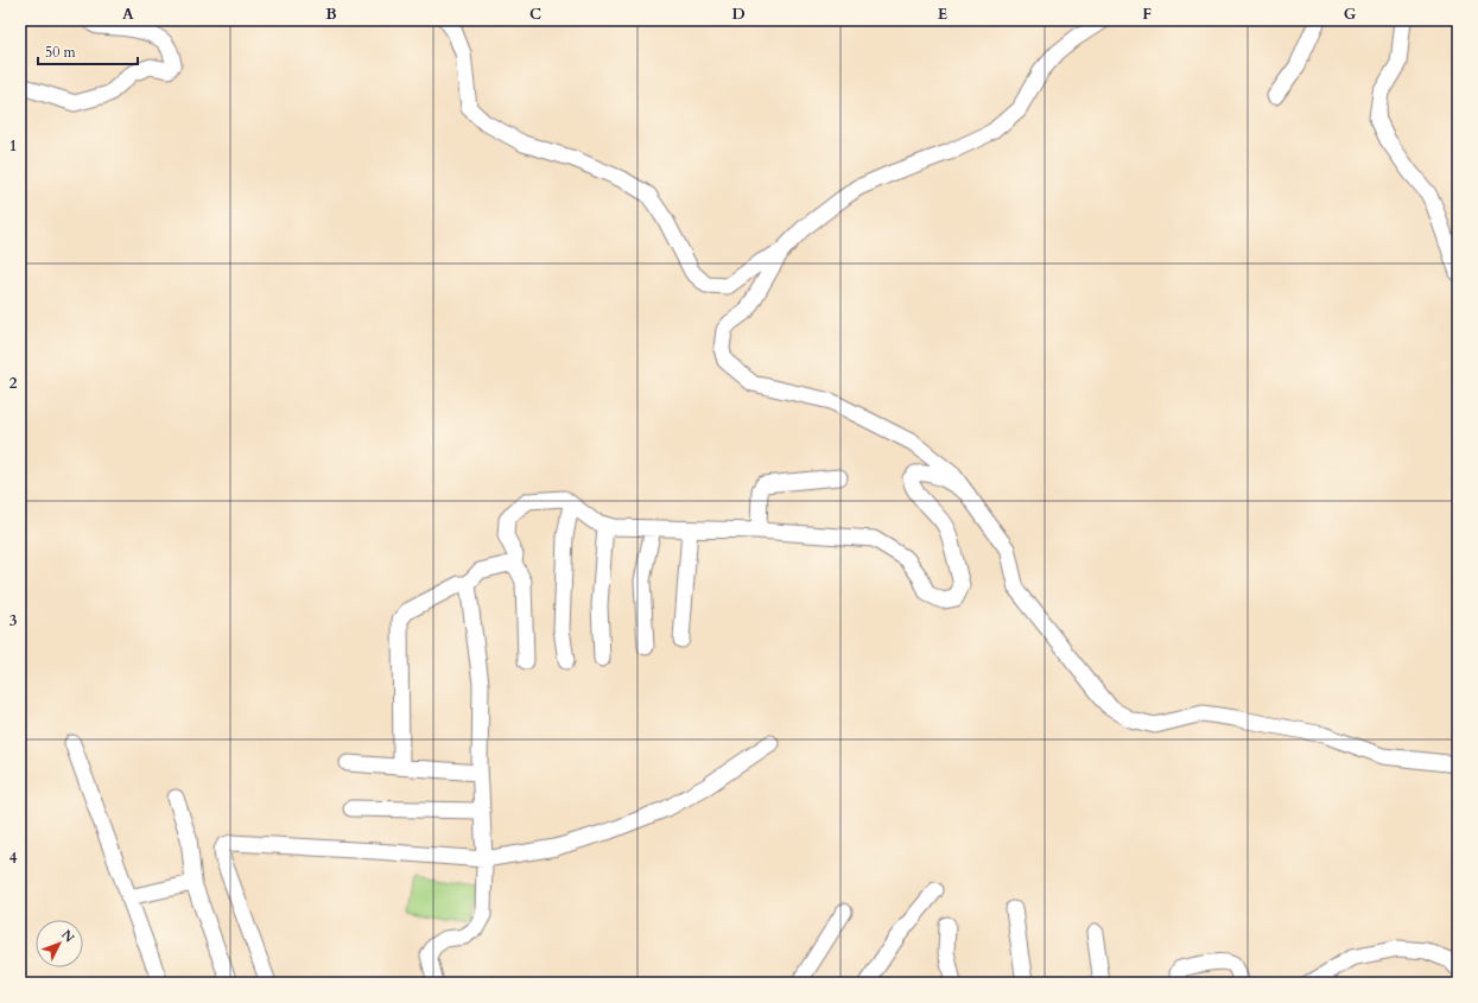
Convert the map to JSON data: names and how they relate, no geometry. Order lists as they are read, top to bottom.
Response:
{
  "scale_bar": "50 m",
  "north": "top right",
  "grid": {
    "columns": [
      "A",
      "B",
      "C",
      "D",
      "E",
      "F",
      "G"
    ],
    "rows": [
      "1",
      "2",
      "3",
      "4"
    ]
  }
}
